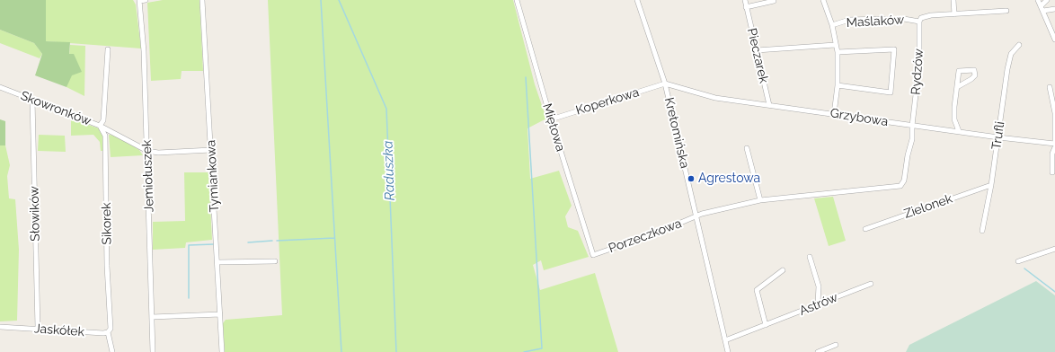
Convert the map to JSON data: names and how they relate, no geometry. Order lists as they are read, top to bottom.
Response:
{
  "streets": {
    "street": [
      "Maślaków",
      "Pieczarek",
      "Rydzów",
      "Koperkowa",
      "Skowronków",
      "Grzybowa",
      "Miętowa",
      "Kretomińska",
      "Trufli",
      "Jemiołuszek",
      "Tymiankowa",
      "Zielonek",
      "Słowików",
      "Sikorek",
      "Porzeczkowa",
      "Astrów",
      "Jaskółek"
    ]
  },
  "crossings": [
    ["Maślaków", "Rydzów"],
    ["Pieczarek", "Grzybowa"],
    ["Rydzów", "Grzybowa"],
    ["Koperkowa", "Grzybowa"],
    ["Koperkowa", "Miętowa"],
    ["Koperkowa", "Kretomińska"],
    ["Skowronków", "Słowików"],
    ["Skowronków", "Sikorek"],
    ["Grzybowa", "Kretomińska"],
    ["Grzybowa", "Trufli"],
    ["Miętowa", "Porzeczkowa"],
    ["Kretomińska", "Porzeczkowa"],
    ["Kretomińska", "Astrów"],
    ["Trufli", "Zielonek"],
    ["Słowików", "Jaskółek"],
    ["Sikorek", "Jaskółek"]
  ],
  "water": ["Raduszka"],
  "places": ["Agrestowa"]
}
